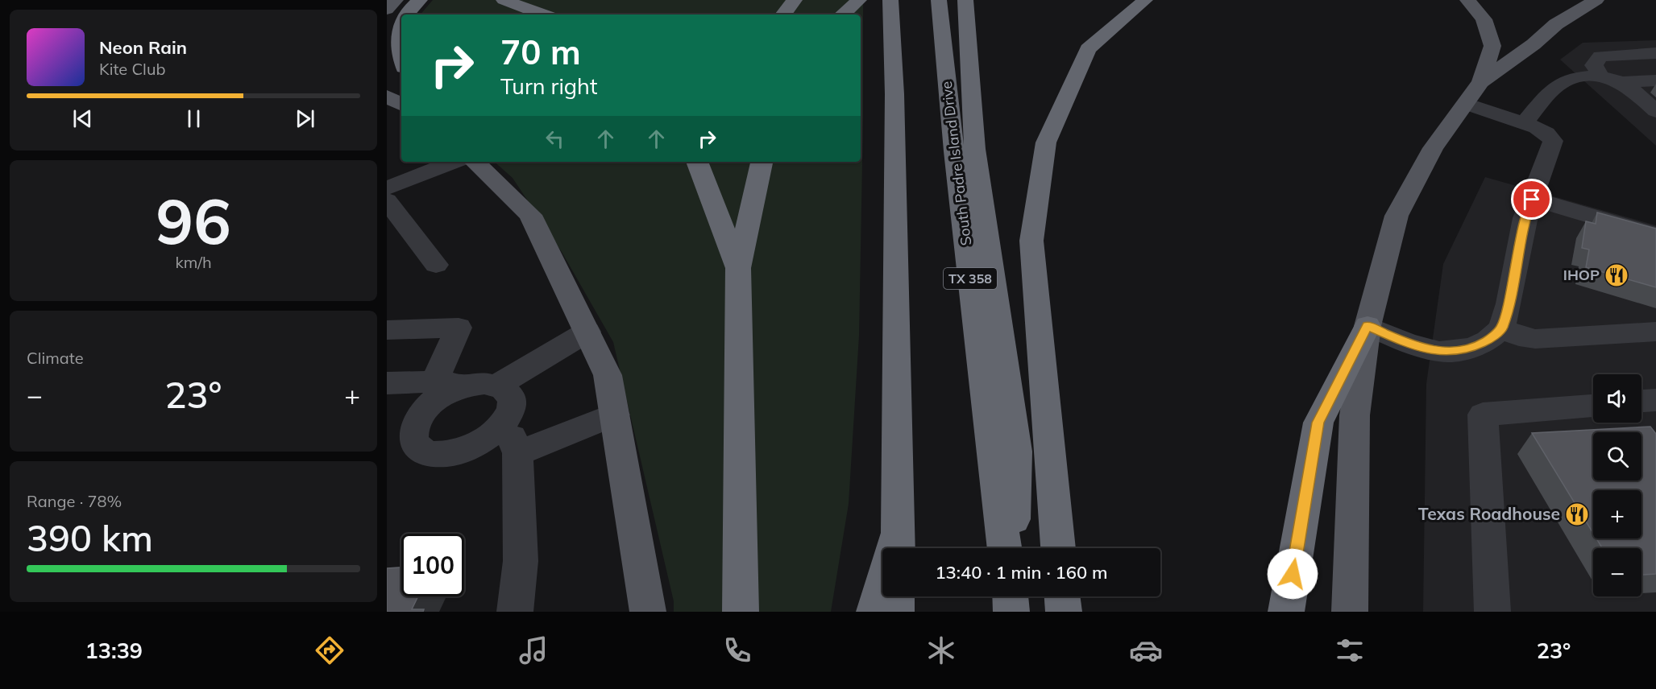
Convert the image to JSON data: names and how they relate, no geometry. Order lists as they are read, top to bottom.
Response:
{
  "streets": {
    "highway": ["South Padre Island Drive", "TX 358"]
  },
  "places": {
    "restaurant": ["IHOP", "Texas Roadhouse"]
  },
  "page": {
    "turn": ["70 m", "Turn right"],
    "song": ["Neon Rain", "Kite Club"],
    "tile": [
      ["96", "km/h"],
      "Climate",
      ["Range · 78%", "390 km"]
    ],
    "map_buttons": ["+", "−"],
    "heat": ["−", "23°", "+"],
    "limit": "100",
    "trip": "13:40 · 1 min · 160 m",
    "tabs": ["13:39", "23°"]
  }
}
